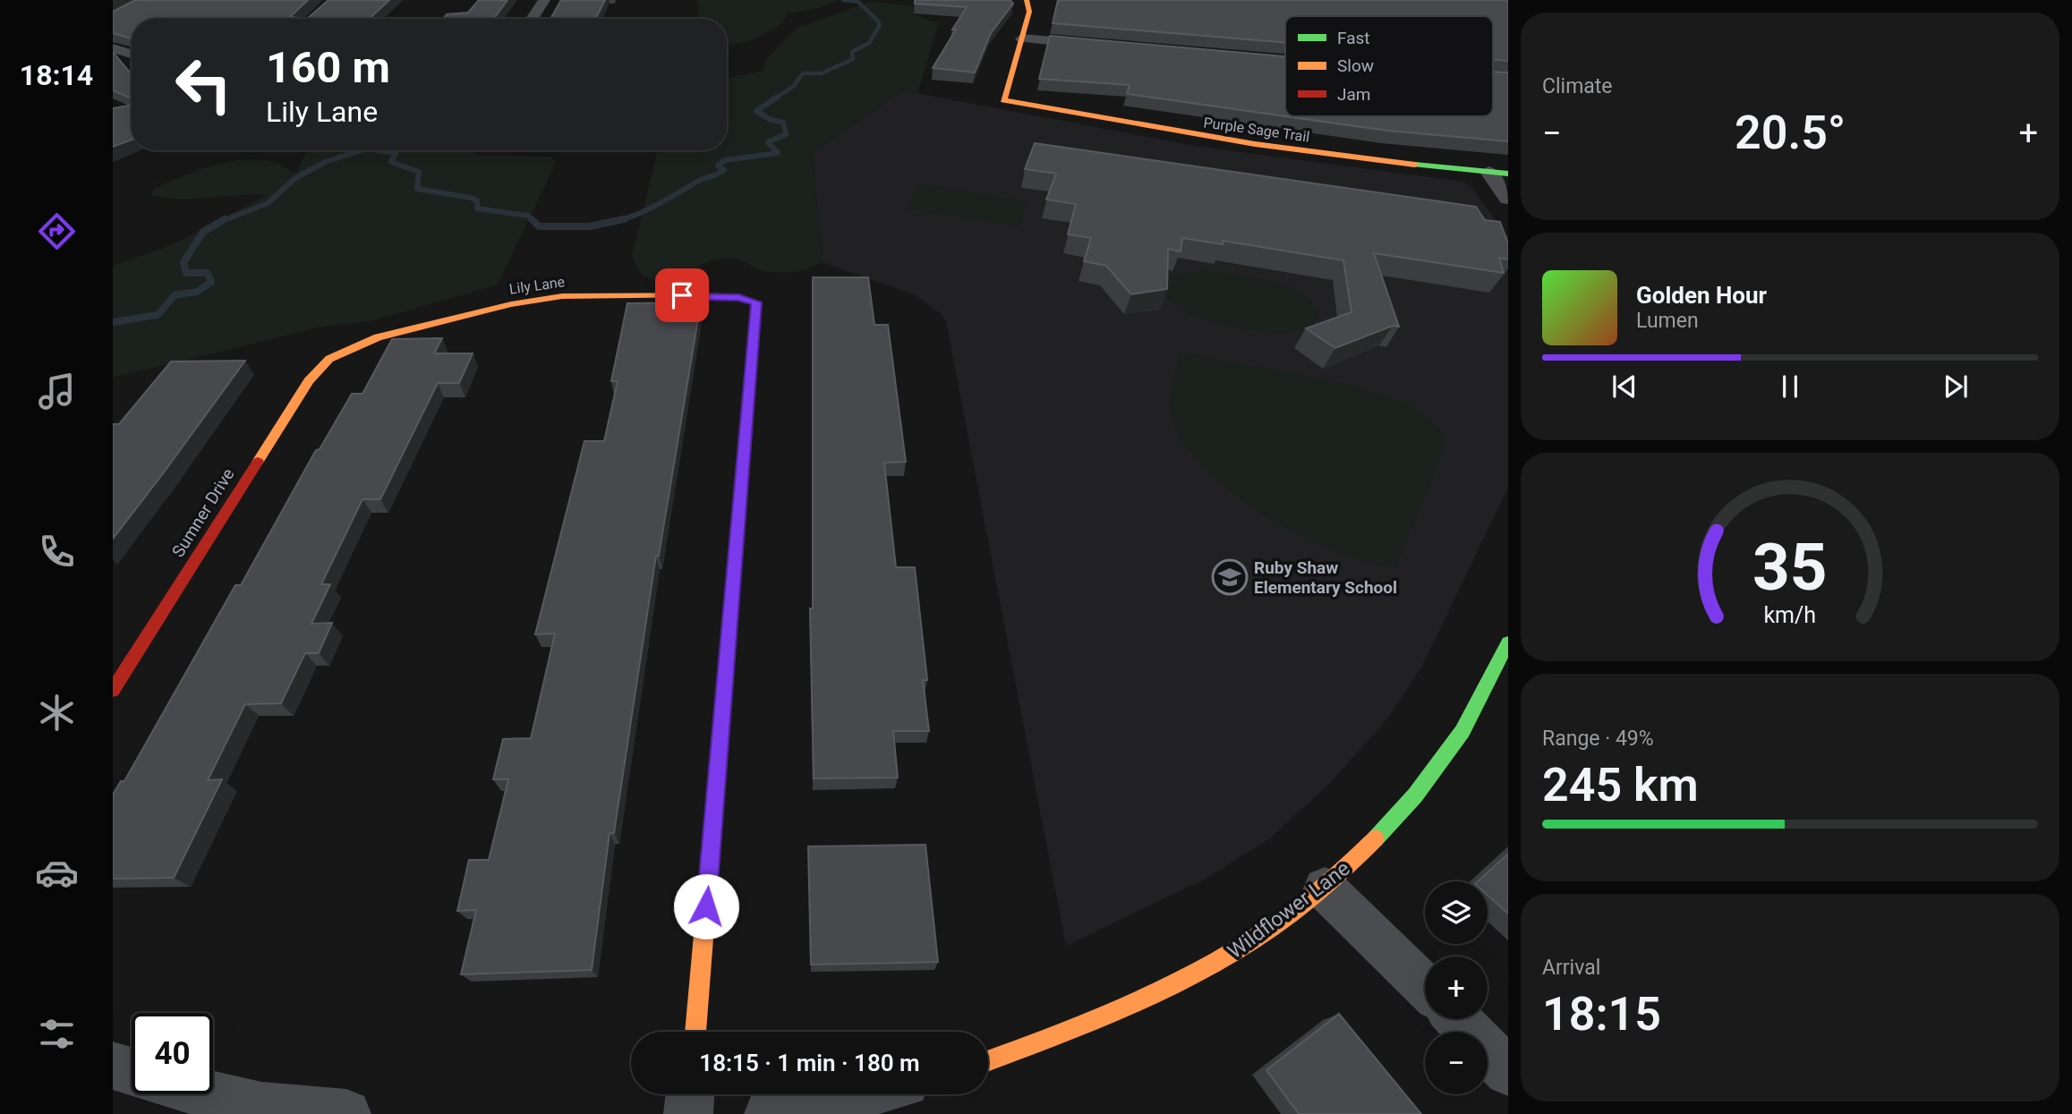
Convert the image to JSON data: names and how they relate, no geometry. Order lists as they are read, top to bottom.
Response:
{
  "streets": {
    "street": [
      "Purple Sage Trail",
      "Lily Lane",
      "Sumner Drive",
      "Wildflower Lane"
    ]
  },
  "crossings": [
    ["Lily Lane", "Sumner Drive"]
  ],
  "places": {
    "school or university": ["Ruby Shaw Elementary School"]
  },
  "legend": ["Fast", "Slow", "Jam"],
  "page": {
    "tabs": "18:14",
    "tile": [
      "Climate",
      ["Range · 49%", "245 km"],
      ["Arrival", "18:15"]
    ],
    "turn": ["160 m", "Lily Lane"],
    "heat": ["−", "20.5°", "+"],
    "song": ["Golden Hour", "Lumen"],
    "map_buttons": ["+", "−"],
    "limit": "40",
    "trip": "18:15 · 1 min · 180 m",
    "gauge": ["35", "km/h"]
  }
}
